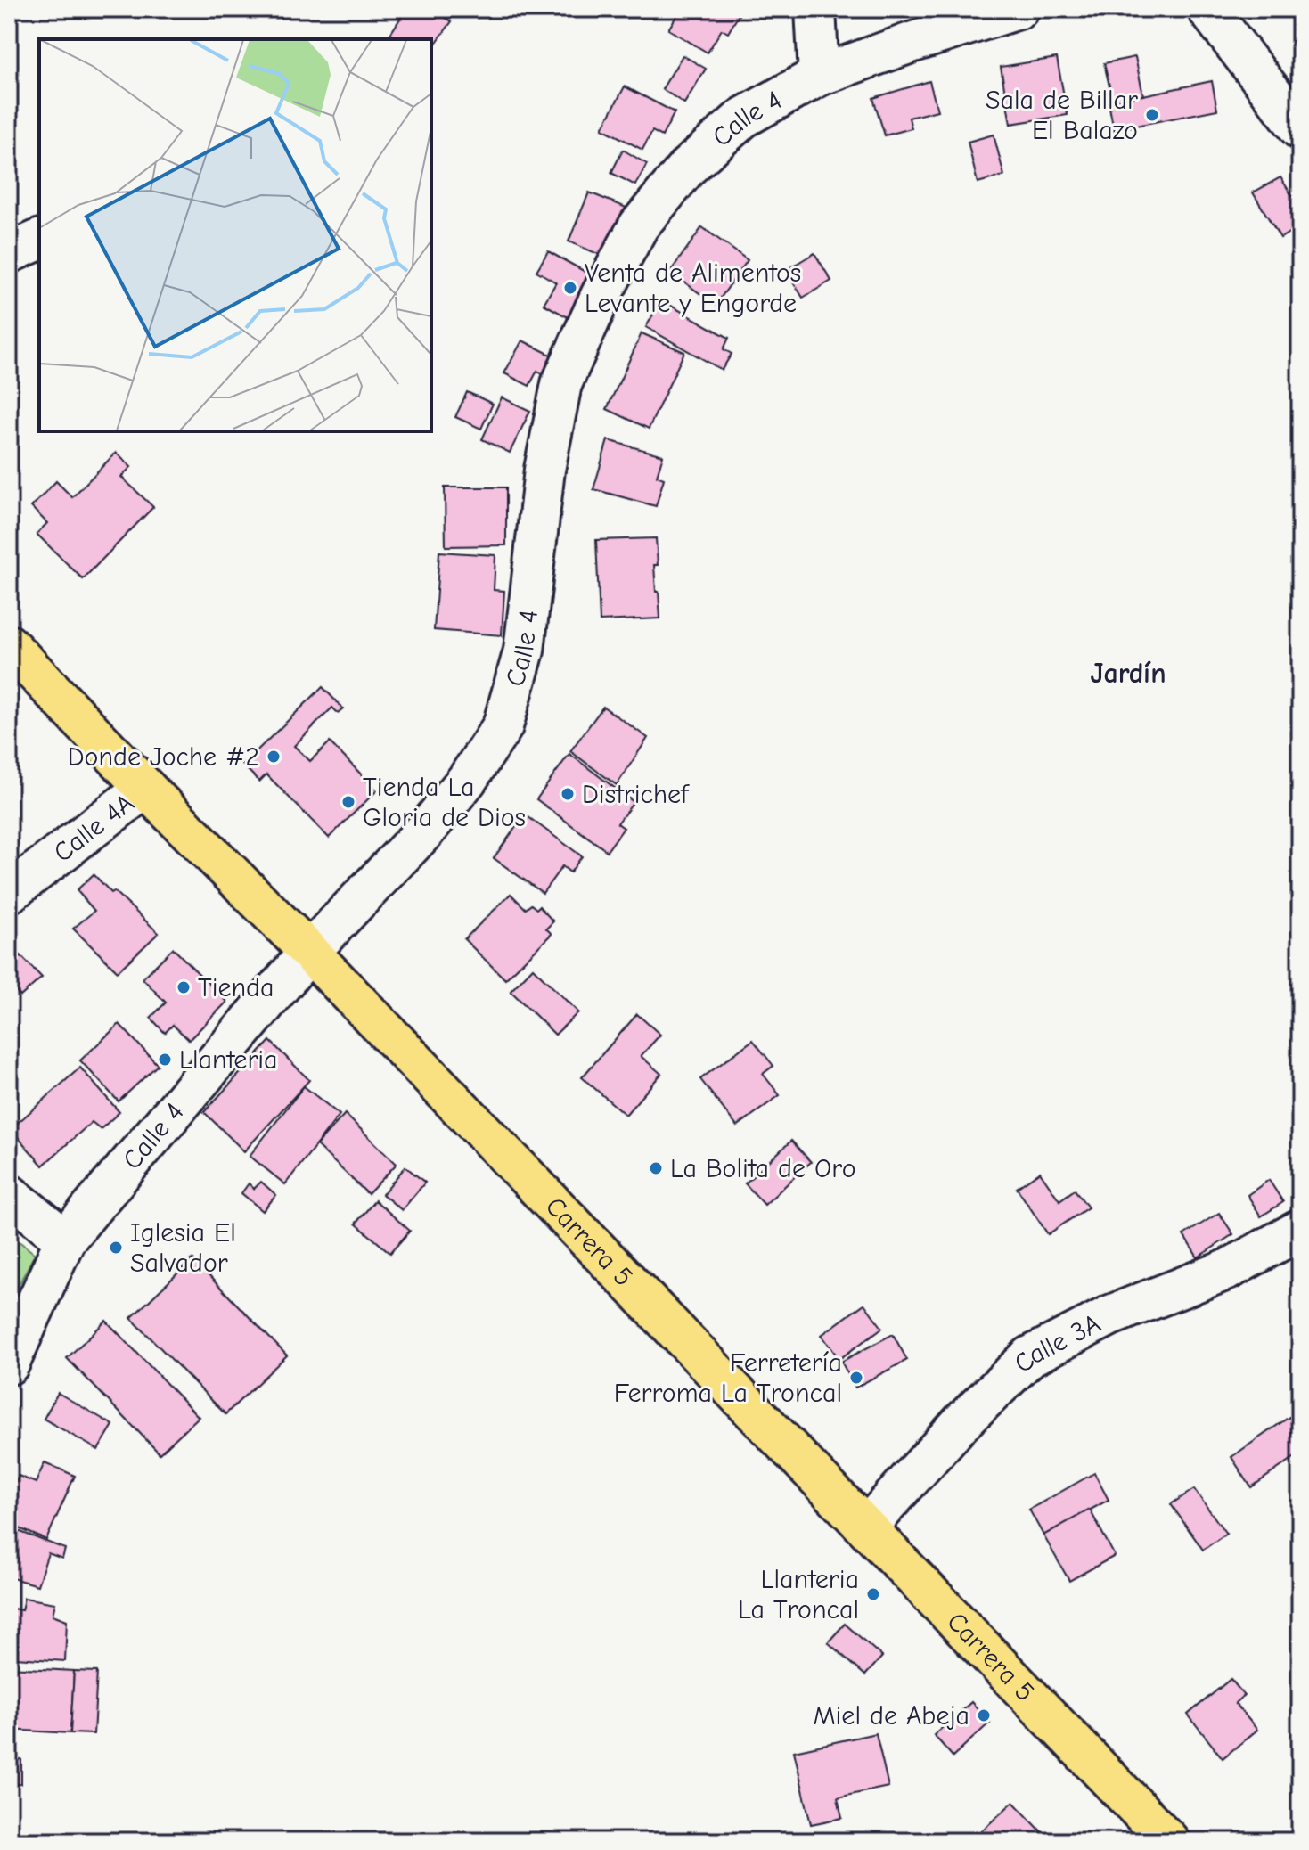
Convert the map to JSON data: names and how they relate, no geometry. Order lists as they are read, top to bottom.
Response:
{
  "streets": {
    "highway": ["Carrera 5"],
    "street": ["Calle 4", "Calle 4A", "Calle 3A"]
  },
  "crossings": [
    ["Calle 4", "Carrera 5"],
    ["Calle 4A", "Carrera 5"],
    ["Carrera 5", "Calle 3A"]
  ],
  "districts": ["Jardín"],
  "places": [
    "Sala de Billar El Balazo",
    "Venta de Alimentos Levante y Engorde",
    "Donde Joche #2",
    "Districhef",
    "Tienda La Gloria de Dios",
    "Tienda",
    "Llanteria",
    "La Bolita de Oro",
    "Iglesia El Salvador",
    "Ferretería Ferroma La Troncal",
    "Llanteria La Troncal",
    "Miel de Abeja"
  ]
}
